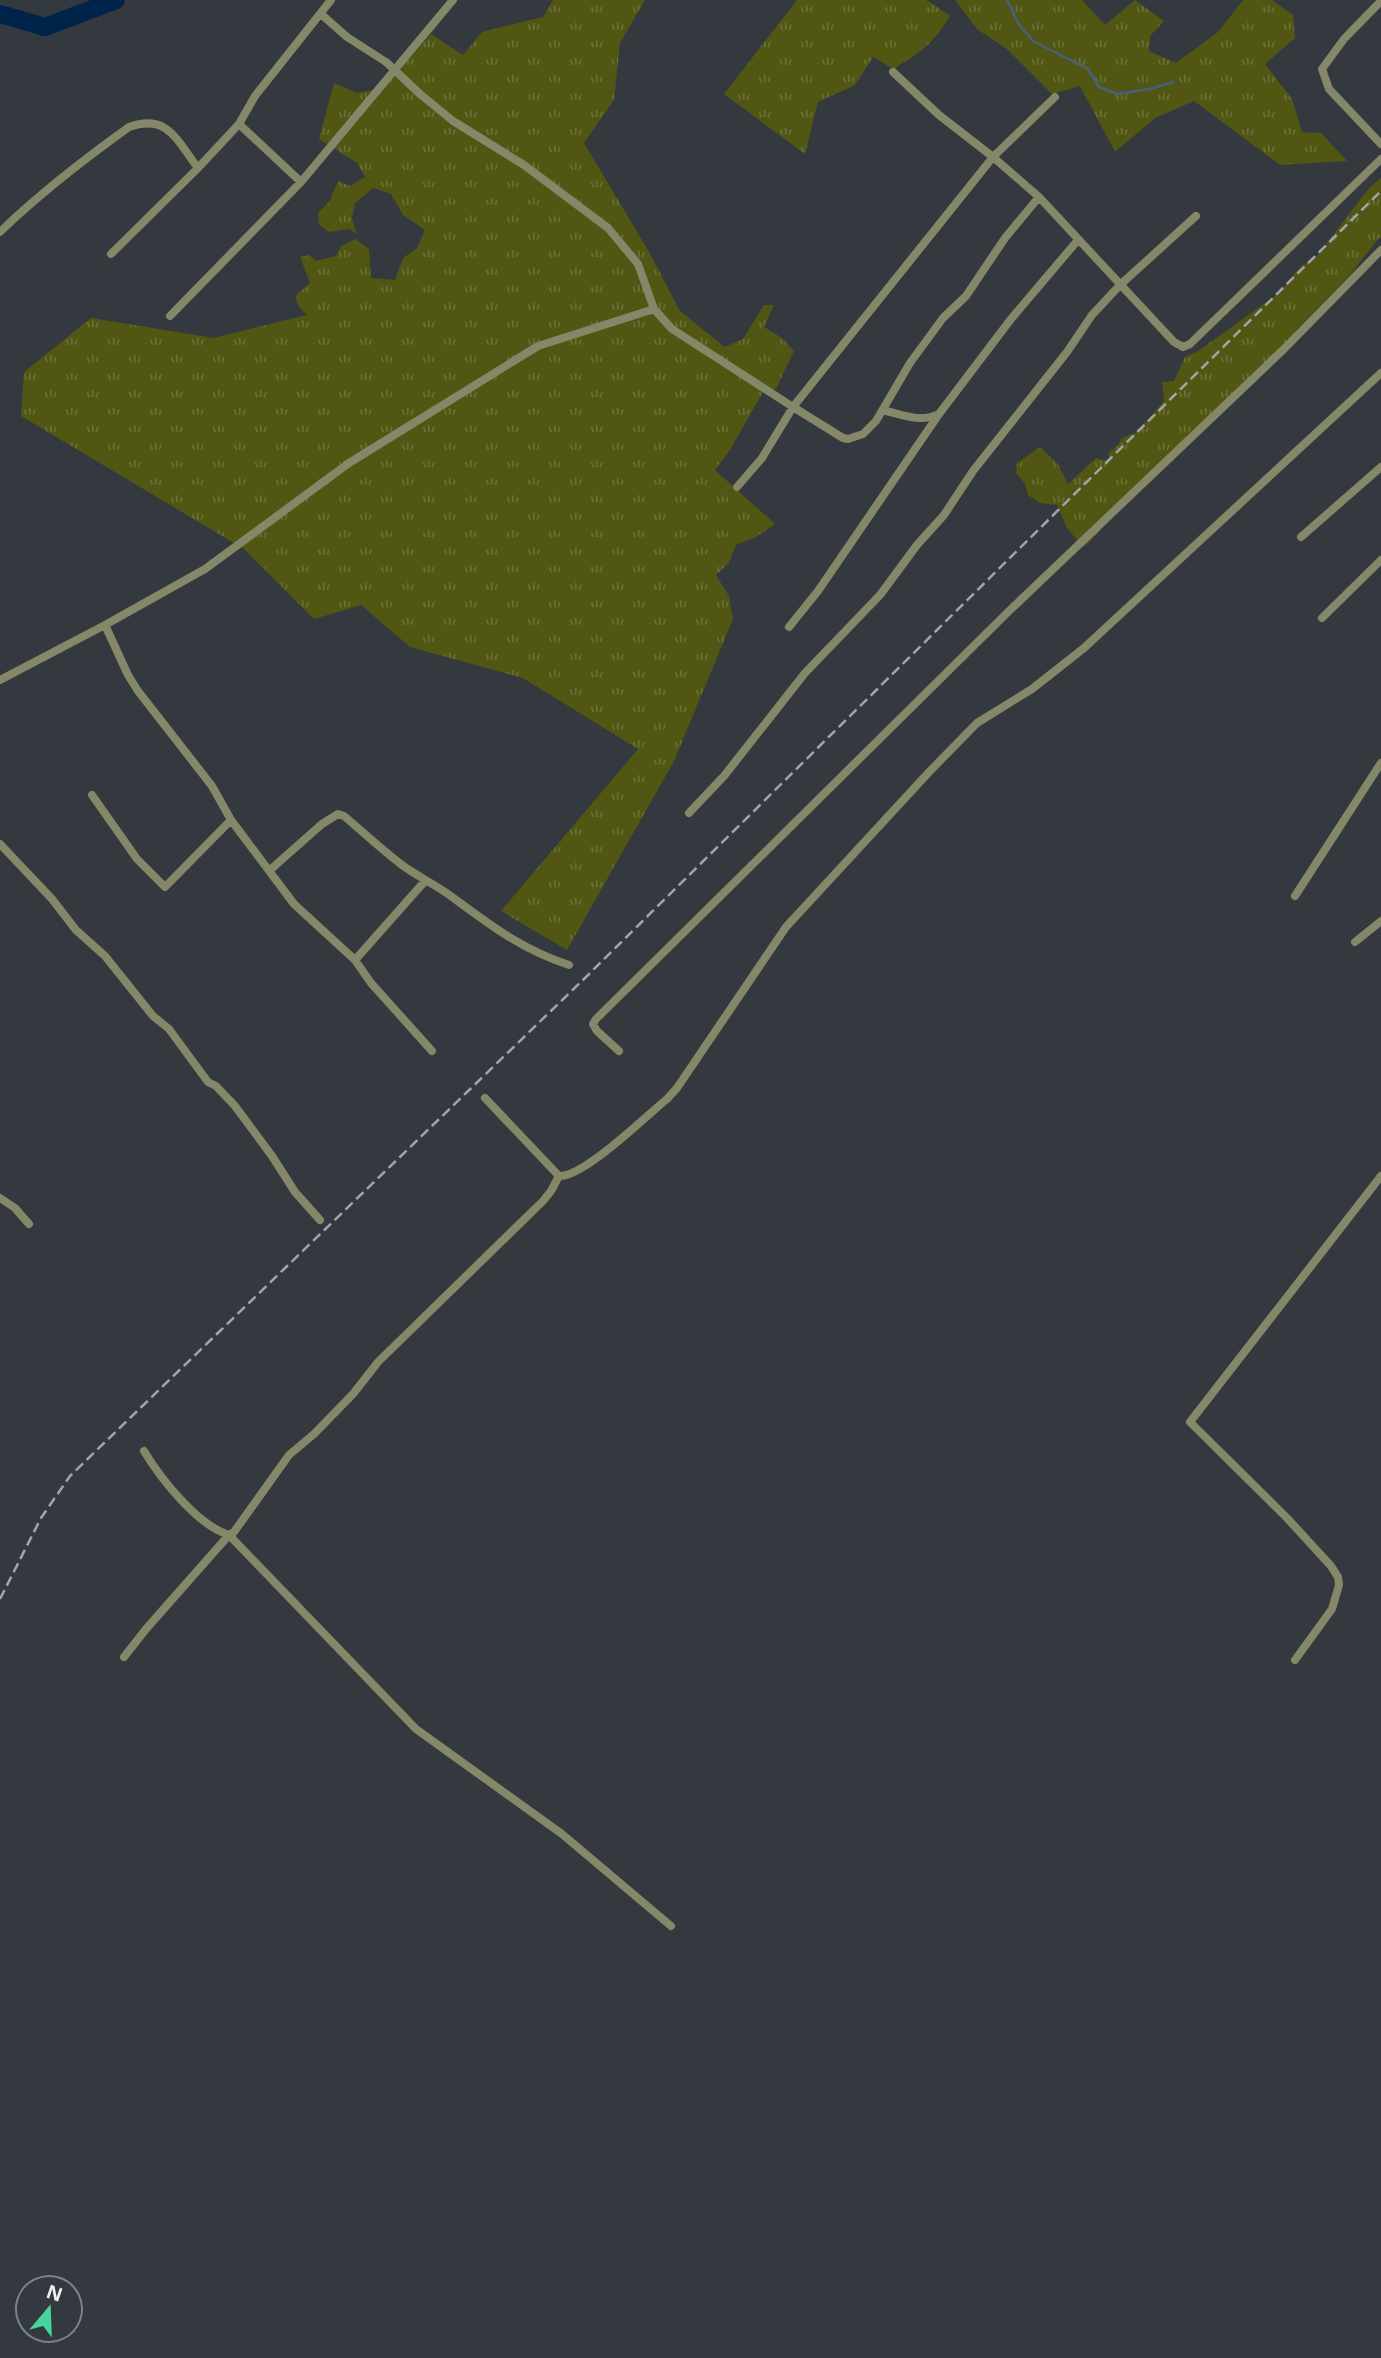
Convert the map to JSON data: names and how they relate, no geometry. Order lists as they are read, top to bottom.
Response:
{
  "north": "top"
}
